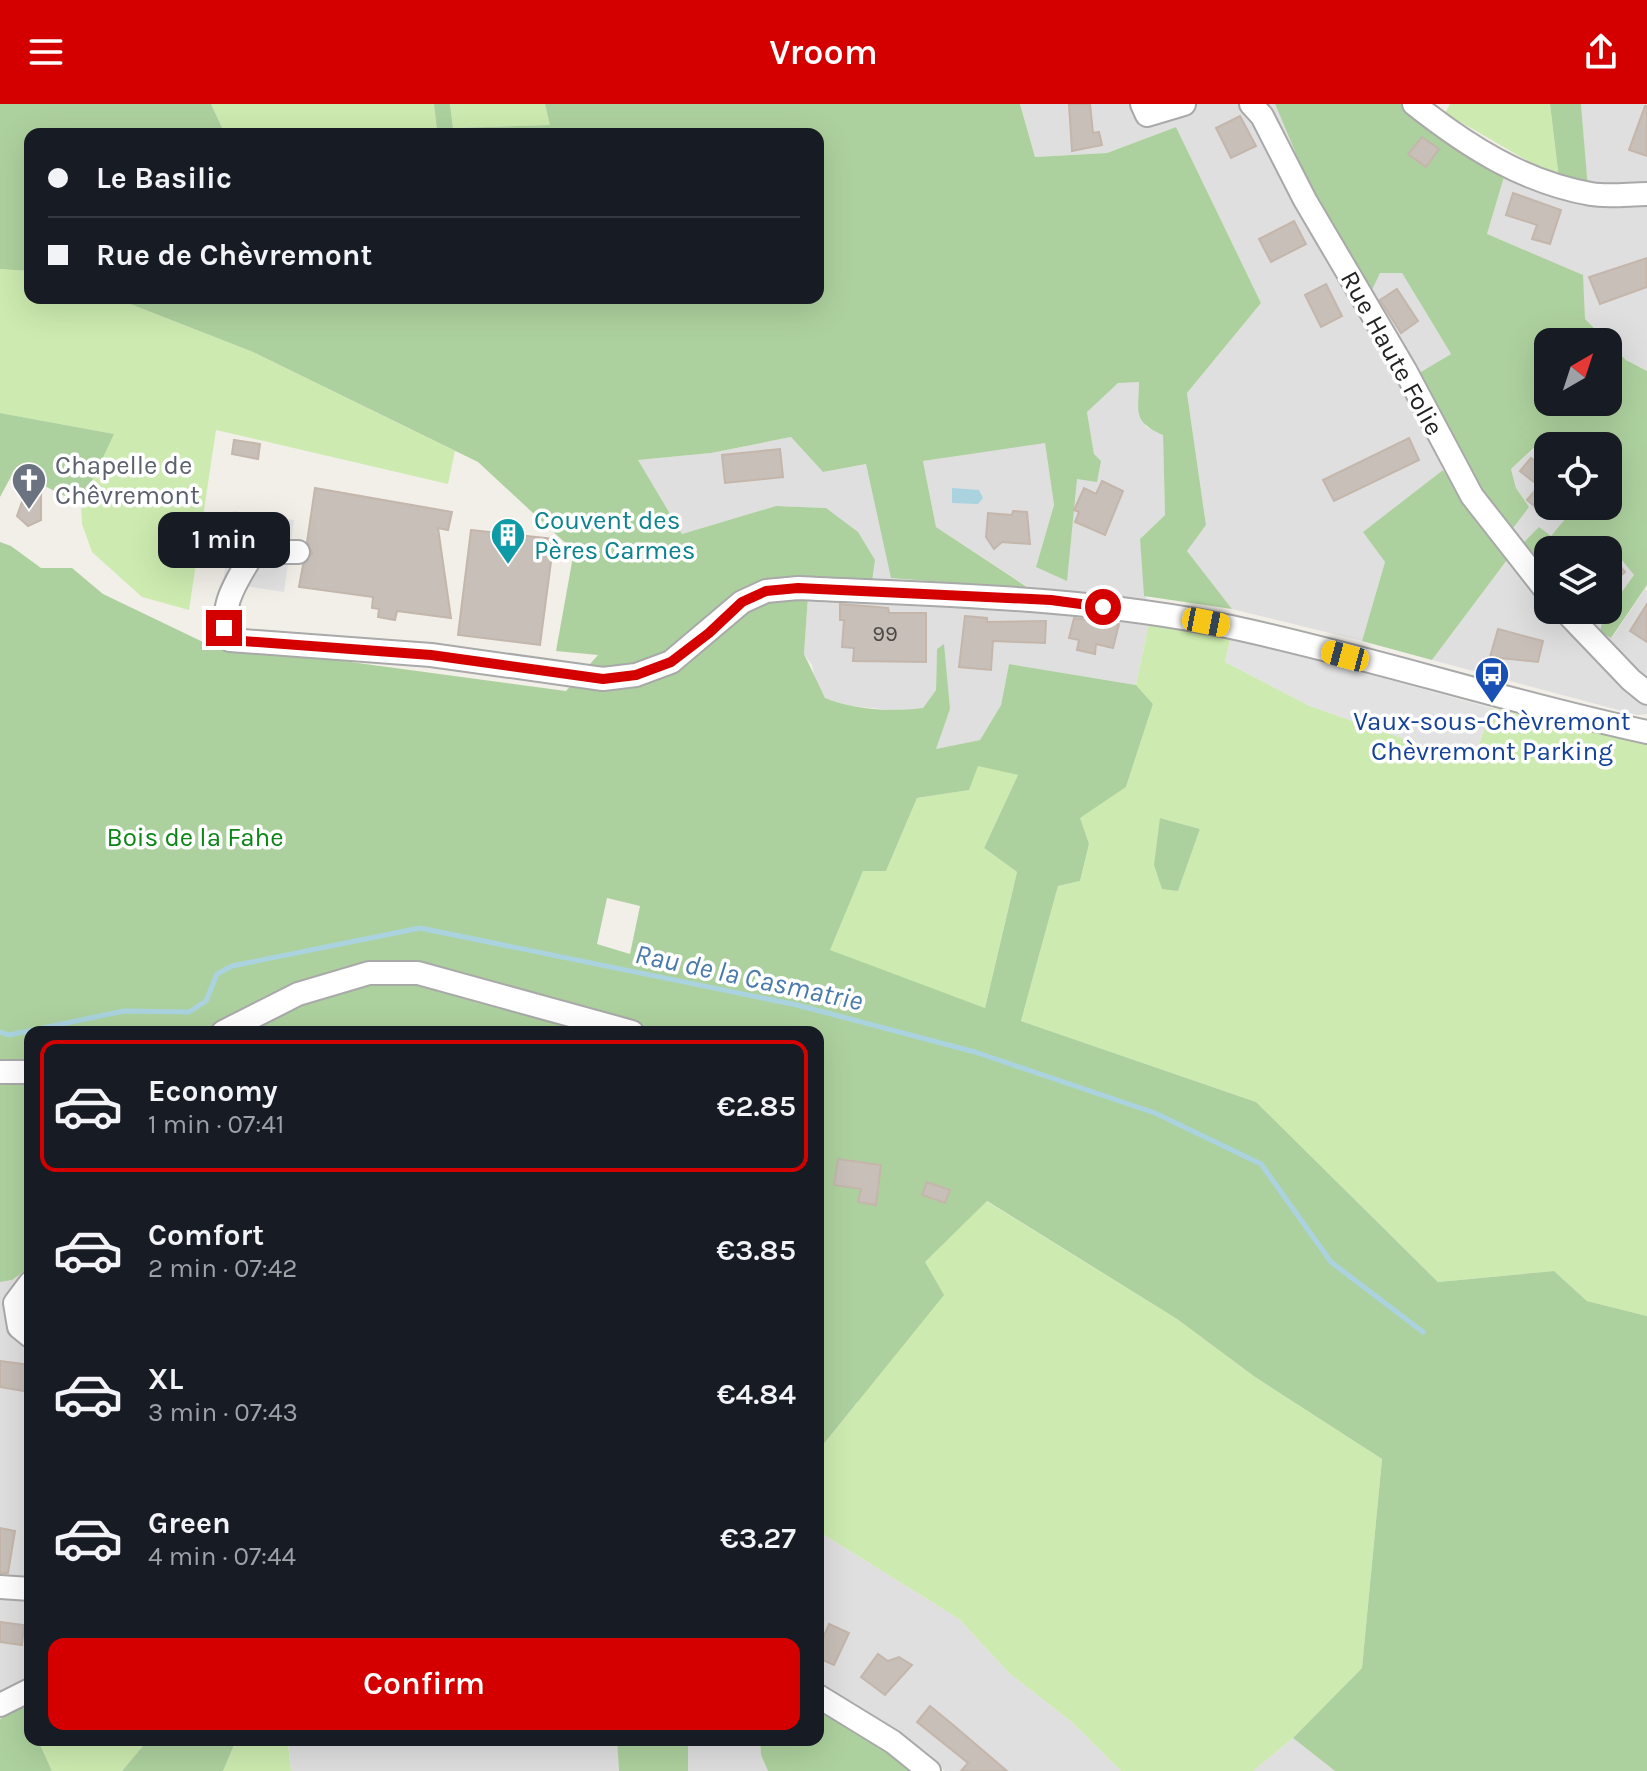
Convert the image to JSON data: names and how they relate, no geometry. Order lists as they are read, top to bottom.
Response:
{
  "streets": {
    "street": ["Rue Haute Folie"]
  },
  "water": ["Rau de la Casmatrie"],
  "parks": ["Bois de la Fahe"],
  "places": {
    "church": ["Chapelle de Chêvremont"],
    "building": ["Couvent des Pères Carmes"],
    "bus stop": ["Vaux-sous-Chèvremont Chèvremont Parking"]
  },
  "house_numbers": ["99"],
  "north": "top right",
  "page": {
    "header": "Vroom",
    "banner": ["Le Basilic", "Rue de Chèvremont"],
    "bubble": "1 min",
    "list": [
      {
        "name": "Economy",
        "note": "1 min · 07:41",
        "value": "€2.85"
      },
      {
        "name": "Comfort",
        "note": "2 min · 07:42",
        "value": "€3.85"
      },
      {
        "name": "XL",
        "note": "3 min · 07:43",
        "value": "€4.84"
      },
      {
        "name": "Green",
        "note": "4 min · 07:44",
        "value": "€3.27"
      }
    ],
    "buttons": "Confirm"
  }
}
